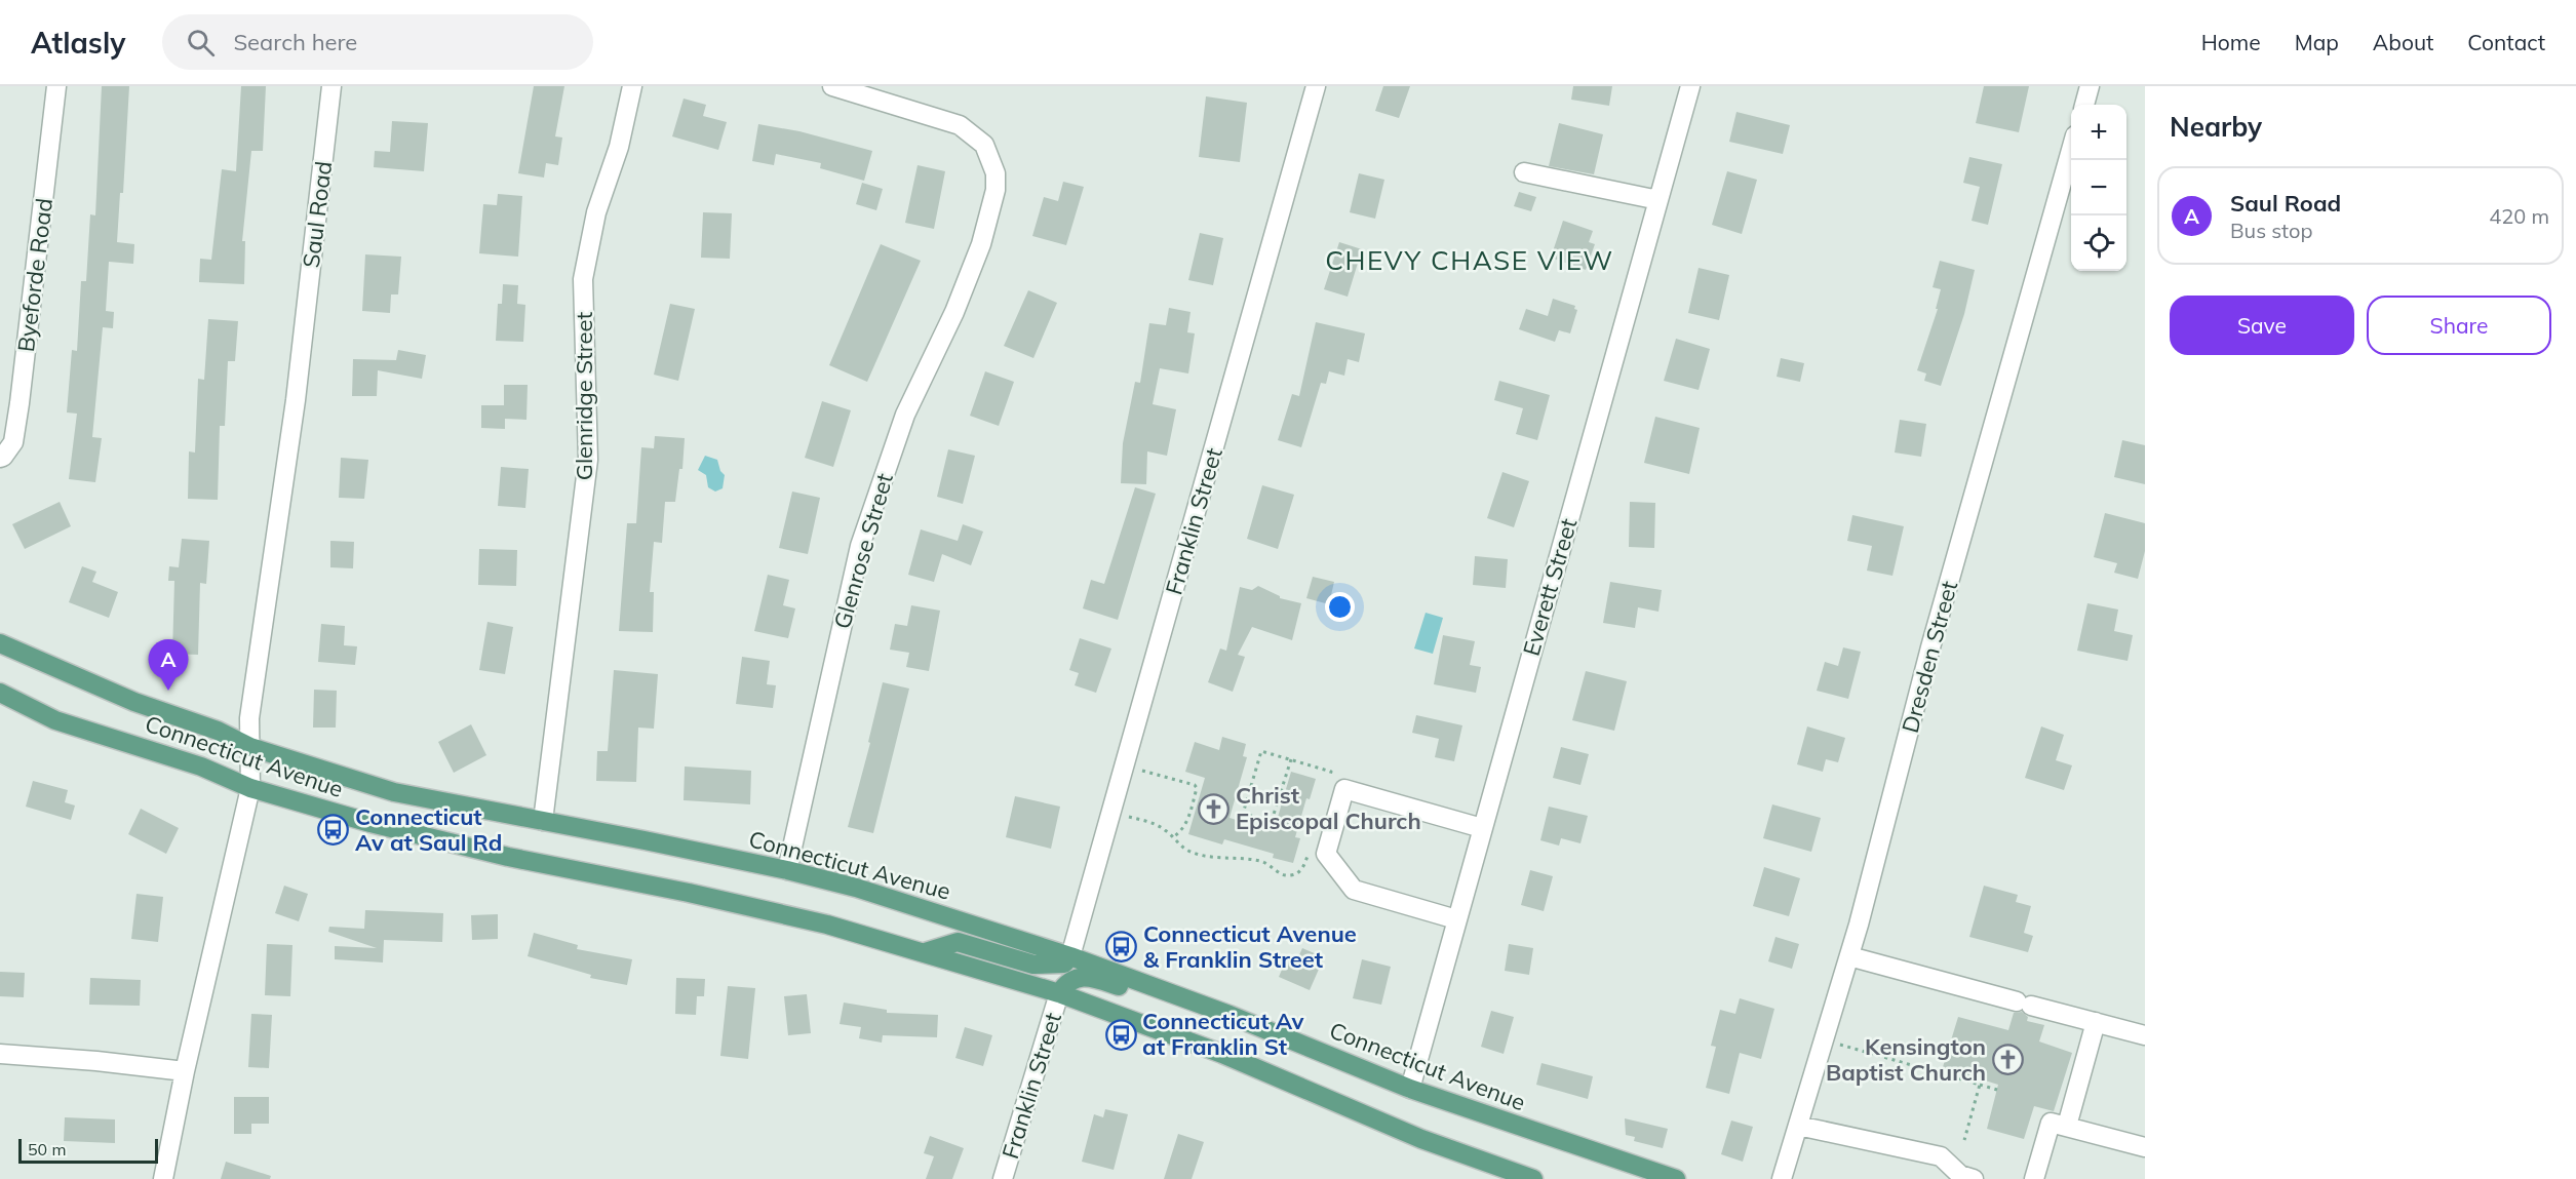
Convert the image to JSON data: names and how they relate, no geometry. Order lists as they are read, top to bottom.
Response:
{
  "streets": {
    "main road": ["Connecticut Avenue"],
    "street": [
      "Saul Road",
      "Byeforde Road",
      "Glenridge Street",
      "Franklin Street",
      "Glenrose Street",
      "Everett Street",
      "Dresden Street"
    ]
  },
  "crossings": [
    ["Saul Road", "Connecticut Avenue"],
    ["Glenridge Street", "Connecticut Avenue"],
    ["Franklin Street", "Connecticut Avenue"],
    ["Glenrose Street", "Connecticut Avenue"],
    ["Everett Street", "Connecticut Avenue"]
  ],
  "districts": ["CHEVY CHASE VIEW"],
  "places": {
    "church": ["Christ Episcopal Church", "Kensington Baptist Church"],
    "bus stop": ["Connecticut Av at Saul Rd", "Connecticut Avenue & Franklin Street", "Connecticut Av at Franklin St"]
  },
  "scale_bar": "50 m",
  "page": {
    "header": "Atlasly",
    "search": "Search here",
    "nav": [
      "Home",
      "Map",
      "About",
      "Contact"
    ],
    "heading": "Nearby",
    "map_buttons": ["+", "−"],
    "list": [
      {
        "mark": "A",
        "name": "Saul Road",
        "note": "Bus stop",
        "value": "420 m"
      }
    ],
    "buttons": ["Save", "Share"],
    "pins": "A",
    "scale": "50 m"
  }
}
